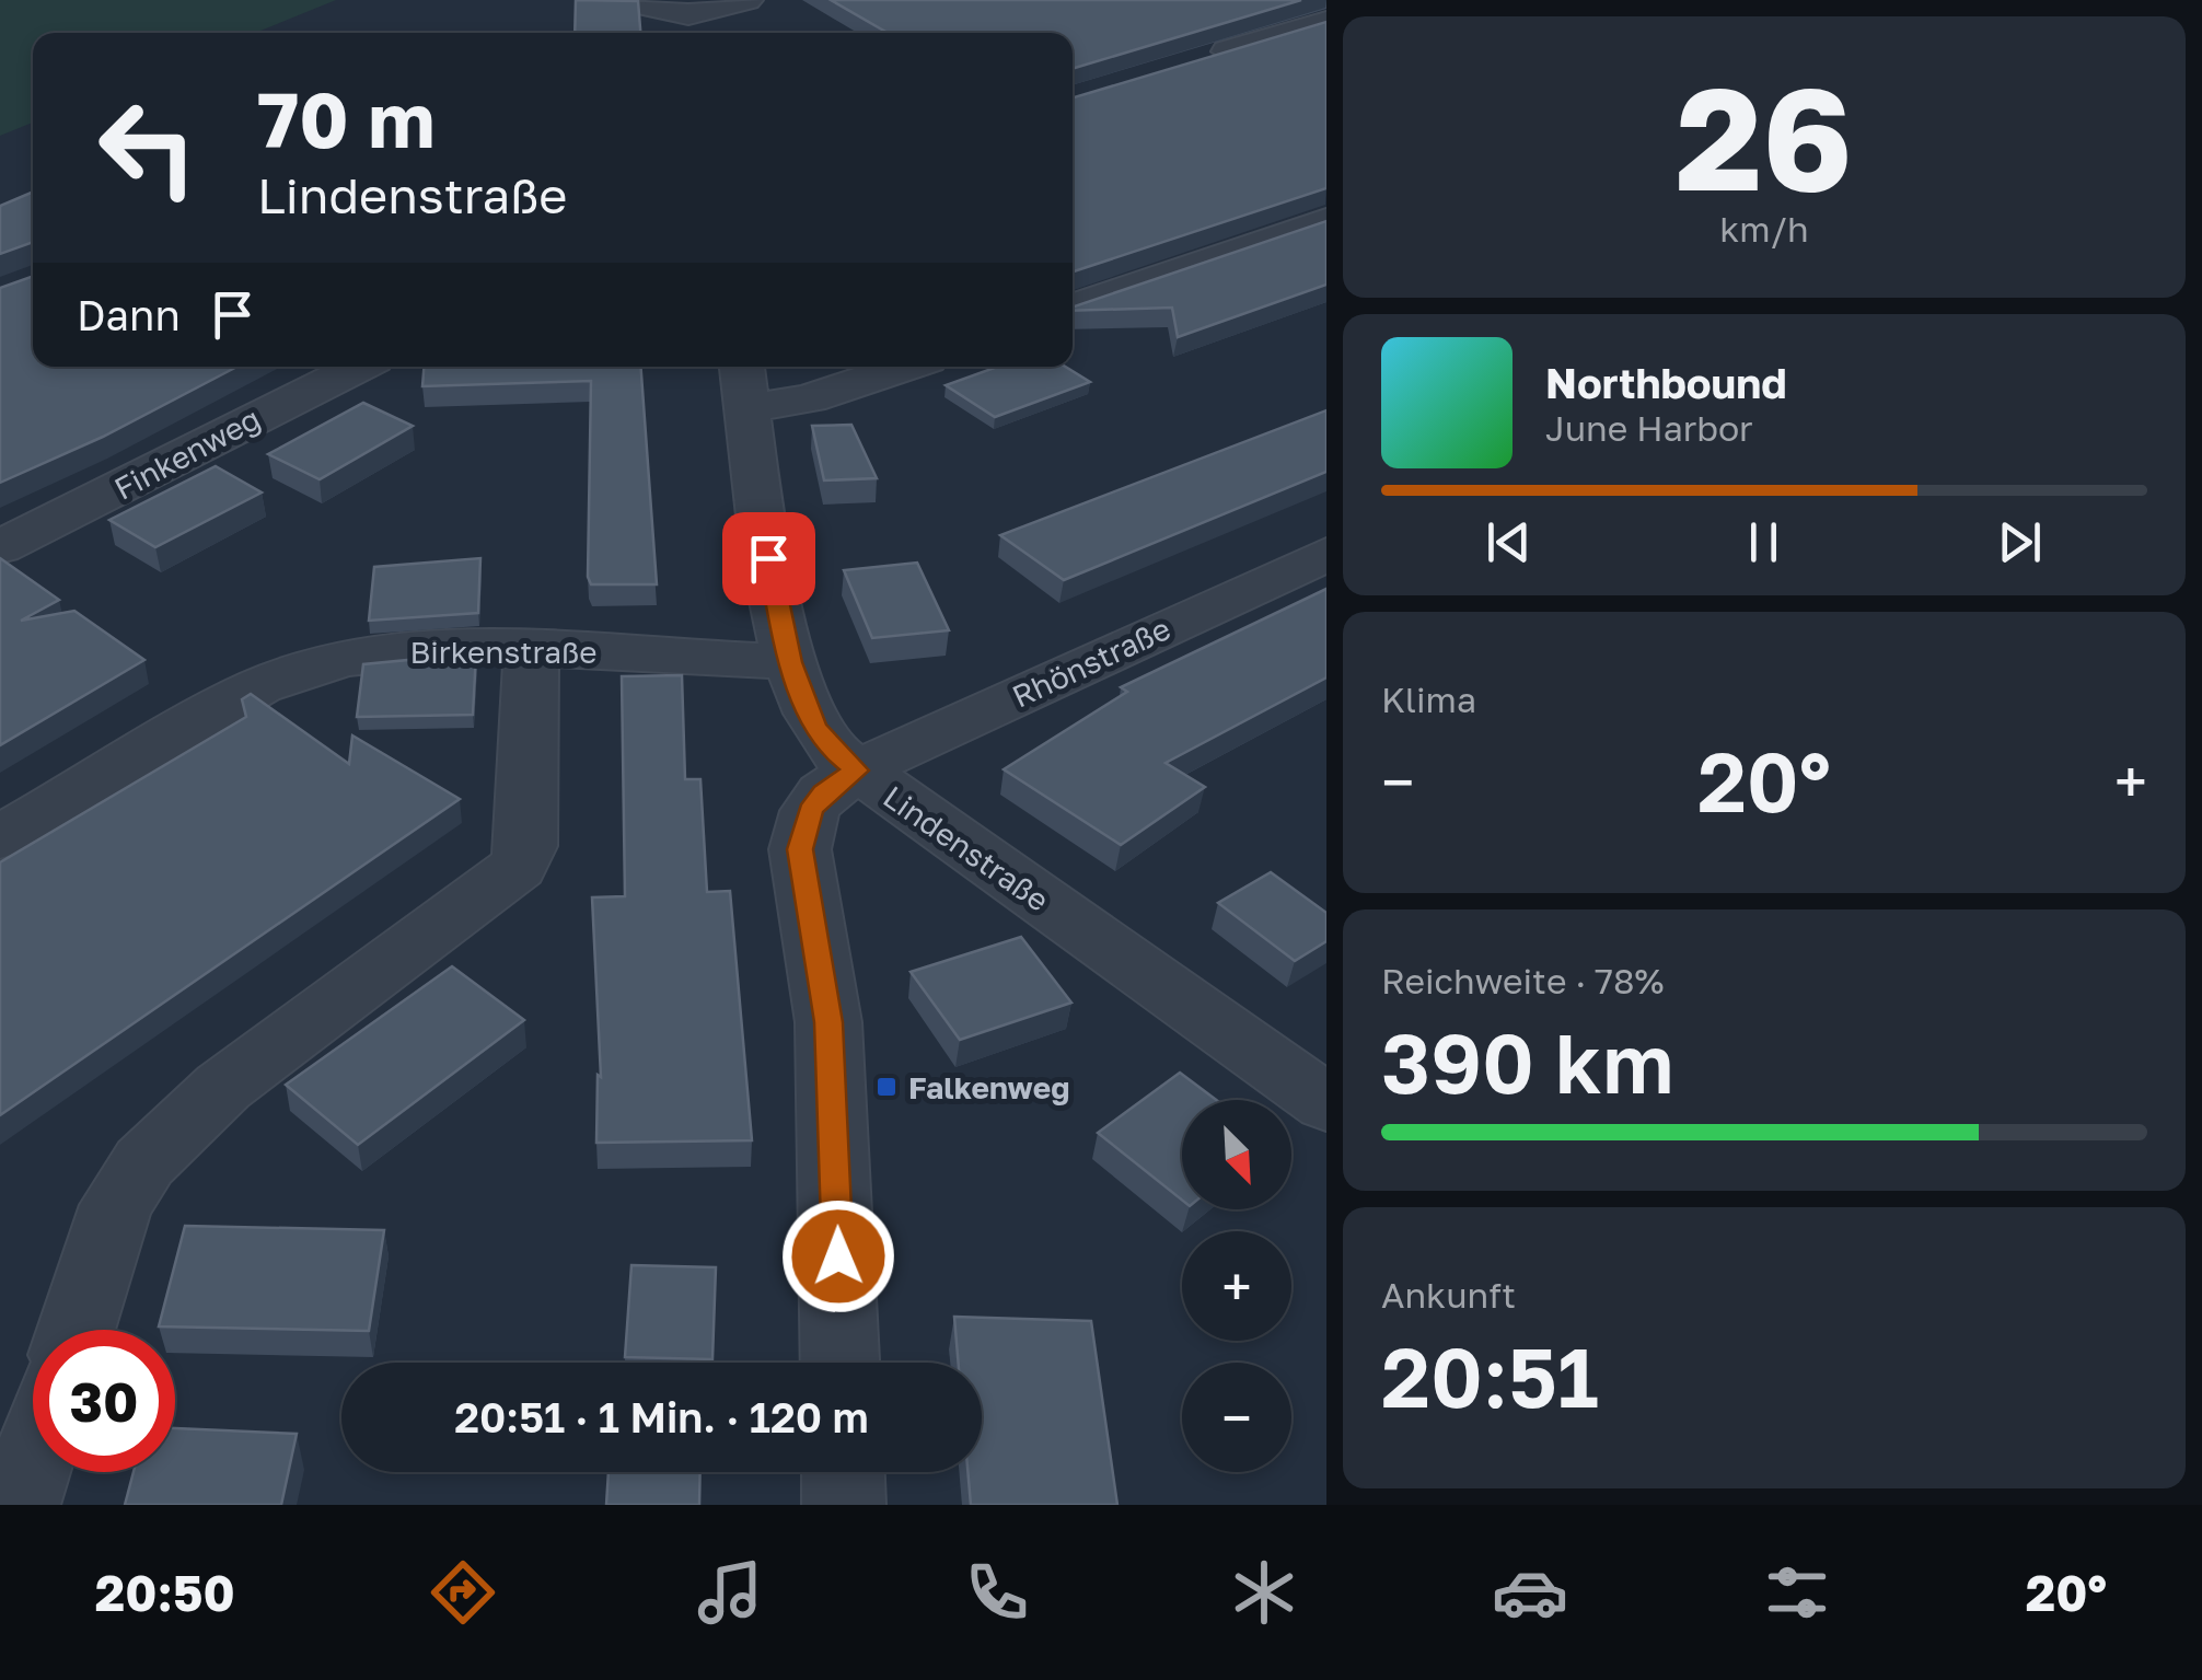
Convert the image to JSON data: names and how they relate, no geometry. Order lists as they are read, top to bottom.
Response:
{
  "streets": {
    "street": [
      "Finkenweg",
      "Birkenstraße",
      "Rhönstraße",
      "Lindenstraße"
    ]
  },
  "crossings": [
    ["Birkenstraße", "Lindenstraße"],
    ["Rhönstraße", "Lindenstraße"]
  ],
  "places": {
    "transit": ["Falkenweg"]
  },
  "north": "bottom right",
  "page": {
    "tile": [
      ["26", "km/h"],
      "Klima",
      ["Reichweite · 78%", "390 km"],
      ["Ankunft", "20:51"]
    ],
    "turn": ["70 m", "Lindenstraße"],
    "then": "Dann",
    "song": ["Northbound", "June Harbor"],
    "heat": ["−", "20°", "+"],
    "map_buttons": ["+", "−"],
    "limit": "30",
    "trip": "20:51 · 1 Min. · 120 m",
    "tabs": ["20:50", "20°"]
  }
}
